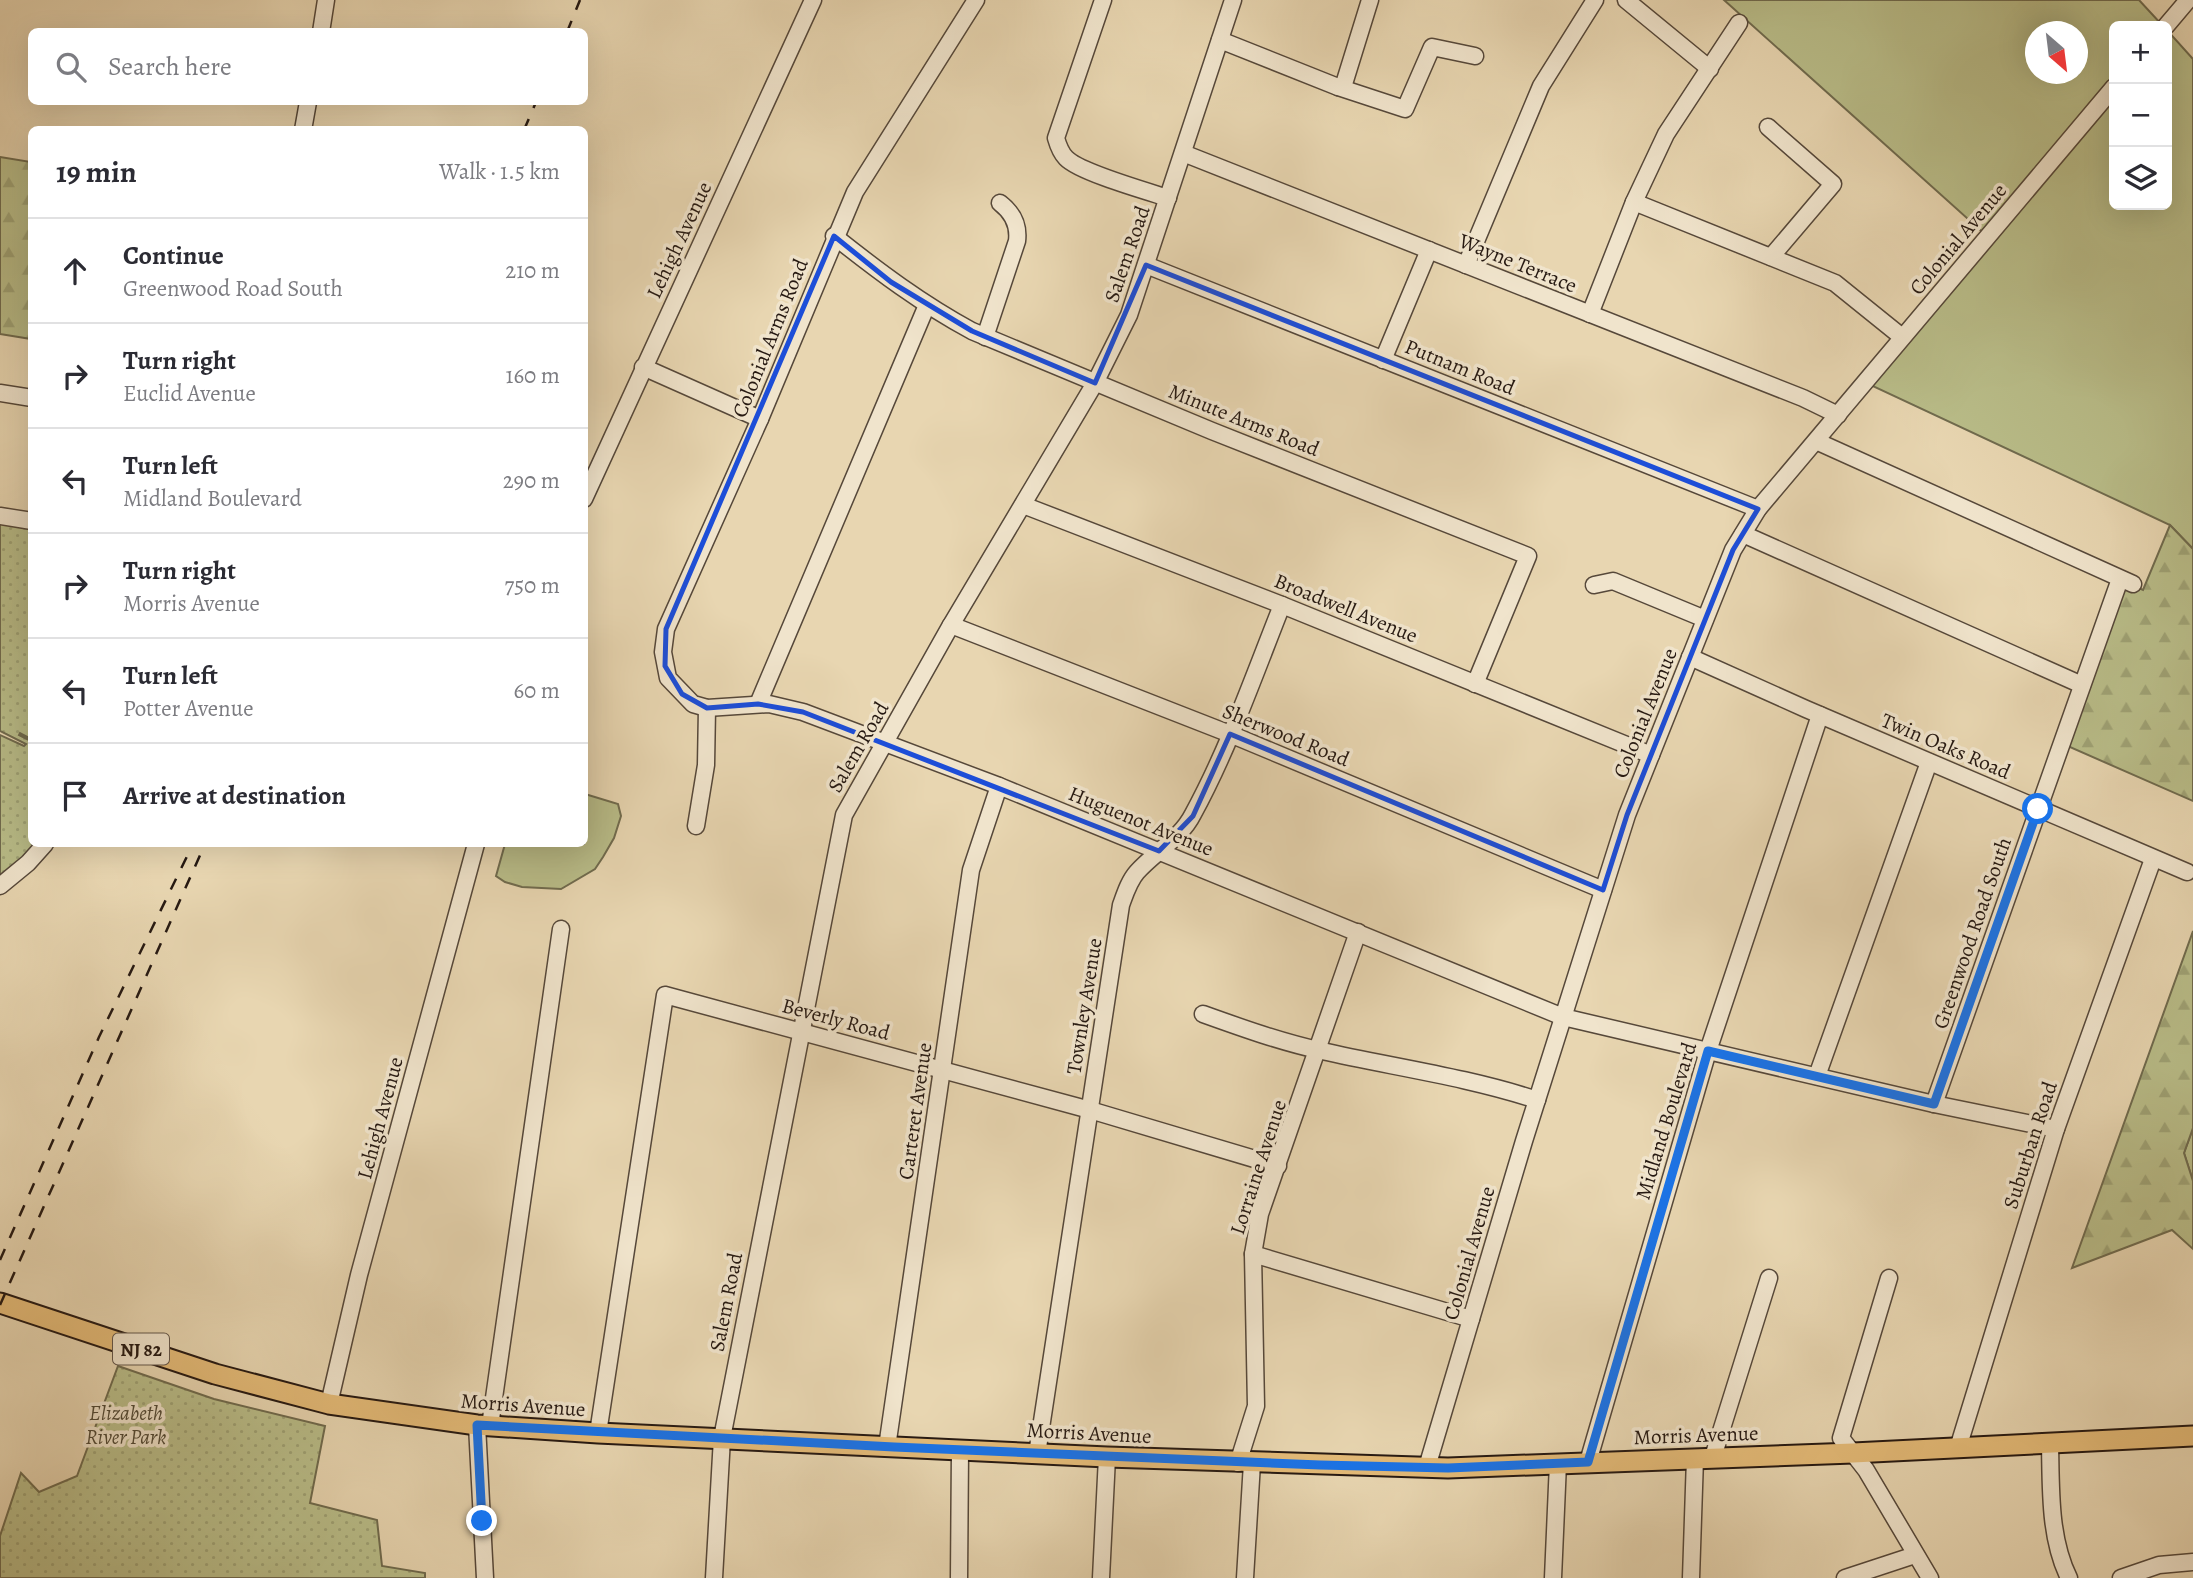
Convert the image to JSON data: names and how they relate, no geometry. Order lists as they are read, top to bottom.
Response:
{
  "streets": {
    "main road": ["NJ 82", "Morris Avenue"],
    "street": [
      "Colonial Avenue",
      "Lehigh Avenue",
      "Salem Road",
      "Wayne Terrace",
      "Colonial Arms Road",
      "Putnam Road",
      "Minute Arms Road",
      "Broadwell Avenue",
      "Sherwood Road",
      "Twin Oaks Road",
      "Huguenot Avenue",
      "Greenwood Road South",
      "Townley Avenue",
      "Beverly Road",
      "Carteret Avenue",
      "Midland Boulevard",
      "Suburban Road",
      "Lorraine Avenue"
    ]
  },
  "crossings": [
    ["Colonial Avenue", "Wayne Terrace"],
    ["Colonial Avenue", "Putnam Road"],
    ["Colonial Avenue", "Broadwell Avenue"],
    ["Colonial Avenue", "Sherwood Road"],
    ["Colonial Avenue", "Twin Oaks Road"],
    ["Colonial Avenue", "Huguenot Avenue"],
    ["Colonial Avenue", "Greenwood Road South"],
    ["Colonial Avenue", "Morris Avenue"],
    ["Lehigh Avenue", "Morris Avenue"],
    ["Salem Road", "Wayne Terrace"],
    ["Salem Road", "Putnam Road"],
    ["Salem Road", "Minute Arms Road"],
    ["Salem Road", "Broadwell Avenue"],
    ["Salem Road", "Sherwood Road"],
    ["Salem Road", "Huguenot Avenue"],
    ["Salem Road", "Beverly Road"],
    ["Salem Road", "Morris Avenue"],
    ["Colonial Arms Road", "Minute Arms Road"],
    ["Colonial Arms Road", "Huguenot Avenue"],
    ["Minute Arms Road", "Broadwell Avenue"],
    ["Broadwell Avenue", "Townley Avenue"],
    ["Sherwood Road", "Townley Avenue"],
    ["Twin Oaks Road", "Greenwood Road South"],
    ["Twin Oaks Road", "Midland Boulevard"],
    ["Twin Oaks Road", "Suburban Road"],
    ["Huguenot Avenue", "Greenwood Road South"],
    ["Huguenot Avenue", "Townley Avenue"],
    ["Huguenot Avenue", "Carteret Avenue"],
    ["Huguenot Avenue", "Midland Boulevard"],
    ["Huguenot Avenue", "Suburban Road"],
    ["Huguenot Avenue", "Lorraine Avenue"],
    ["Townley Avenue", "Beverly Road"],
    ["Townley Avenue", "Morris Avenue"],
    ["Beverly Road", "Carteret Avenue"],
    ["Beverly Road", "Lorraine Avenue"],
    ["Beverly Road", "Morris Avenue"],
    ["Carteret Avenue", "Morris Avenue"],
    ["Midland Boulevard", "Morris Avenue"],
    ["Suburban Road", "Morris Avenue"],
    ["Lorraine Avenue", "Morris Avenue"]
  ],
  "parks": ["Elizabeth River Park"],
  "north": "bottom right",
  "page": {
    "map_buttons": ["+", "−"],
    "search": "Search here",
    "heading": ["19 min", "Walk · 1.5 km"],
    "list": [
      ["Continue", "Greenwood Road South", "210 m"],
      ["Turn right", "Euclid Avenue", "160 m"],
      ["Turn left", "Midland Boulevard", "290 m"],
      ["Turn right", "Morris Avenue", "750 m"],
      ["Turn left", "Potter Avenue", "60 m"],
      "Arrive at destination"
    ]
  }
}
